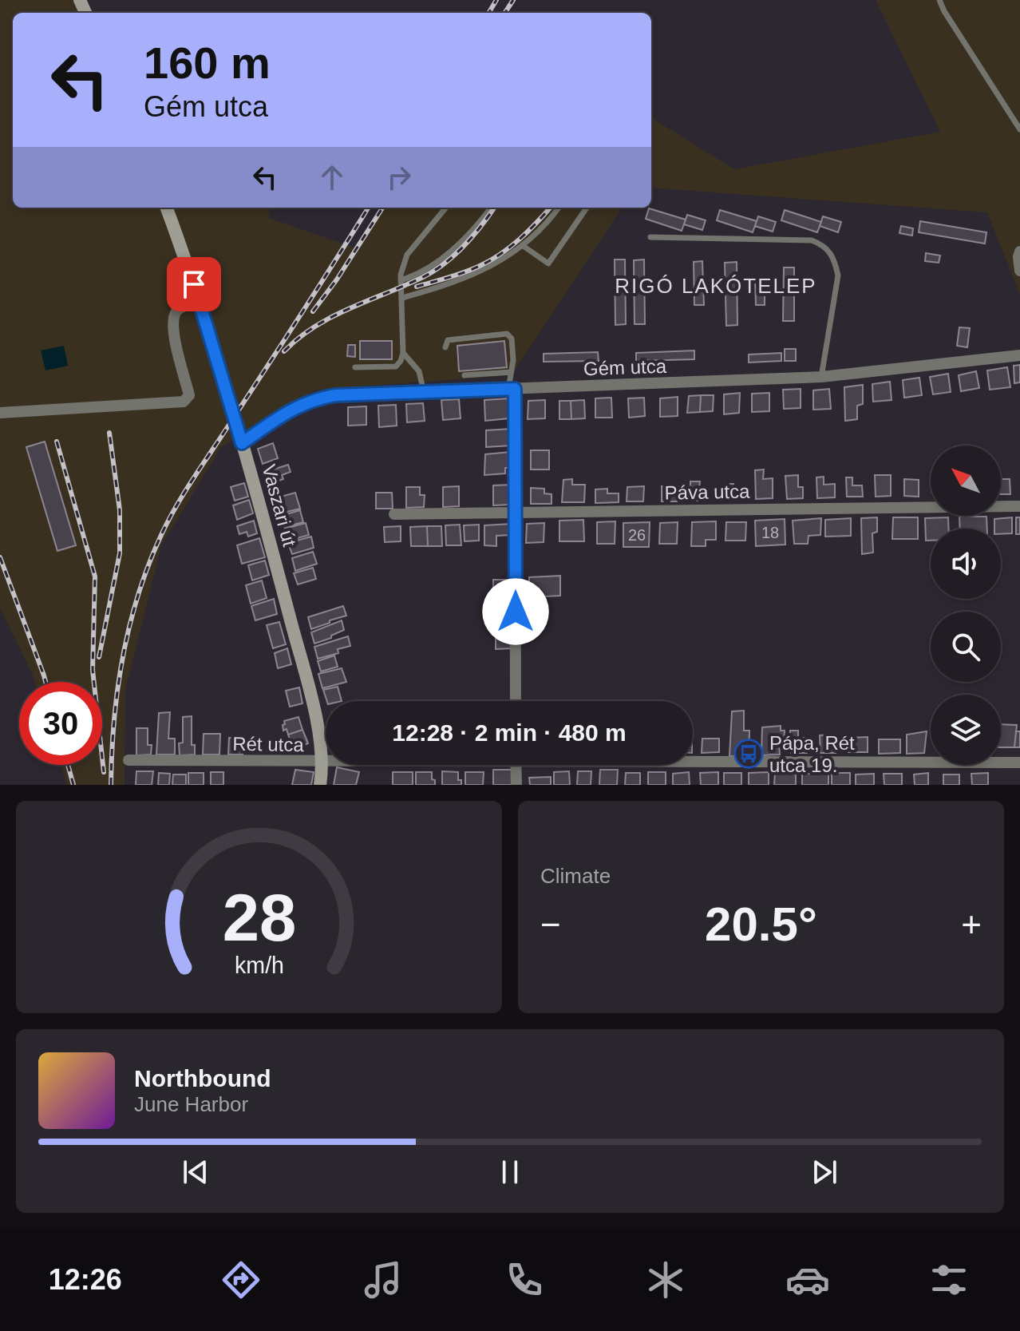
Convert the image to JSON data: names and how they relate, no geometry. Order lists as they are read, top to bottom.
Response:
{
  "streets": {
    "main road": ["Vaszari út"],
    "street": ["Gém utca", "Páva utca", "Rét utca"]
  },
  "crossings": [
    ["Gém utca", "Vaszari út"],
    ["Vaszari út", "Rét utca"]
  ],
  "districts": ["RIGÓ LAKÓTELEP"],
  "places": {
    "bus stop": ["Pápa, Rét utca 19."]
  },
  "house_numbers": ["18", "26"],
  "north": "top left",
  "page": {
    "turn": ["160 m", "Gém utca"],
    "limit": "30",
    "trip": "12:28 · 2 min · 480 m",
    "tile": "Climate",
    "heat": ["−", "20.5°", "+"],
    "song": ["Northbound", "June Harbor"],
    "tabs": "12:26",
    "gauge": ["28", "km/h"]
  }
}
